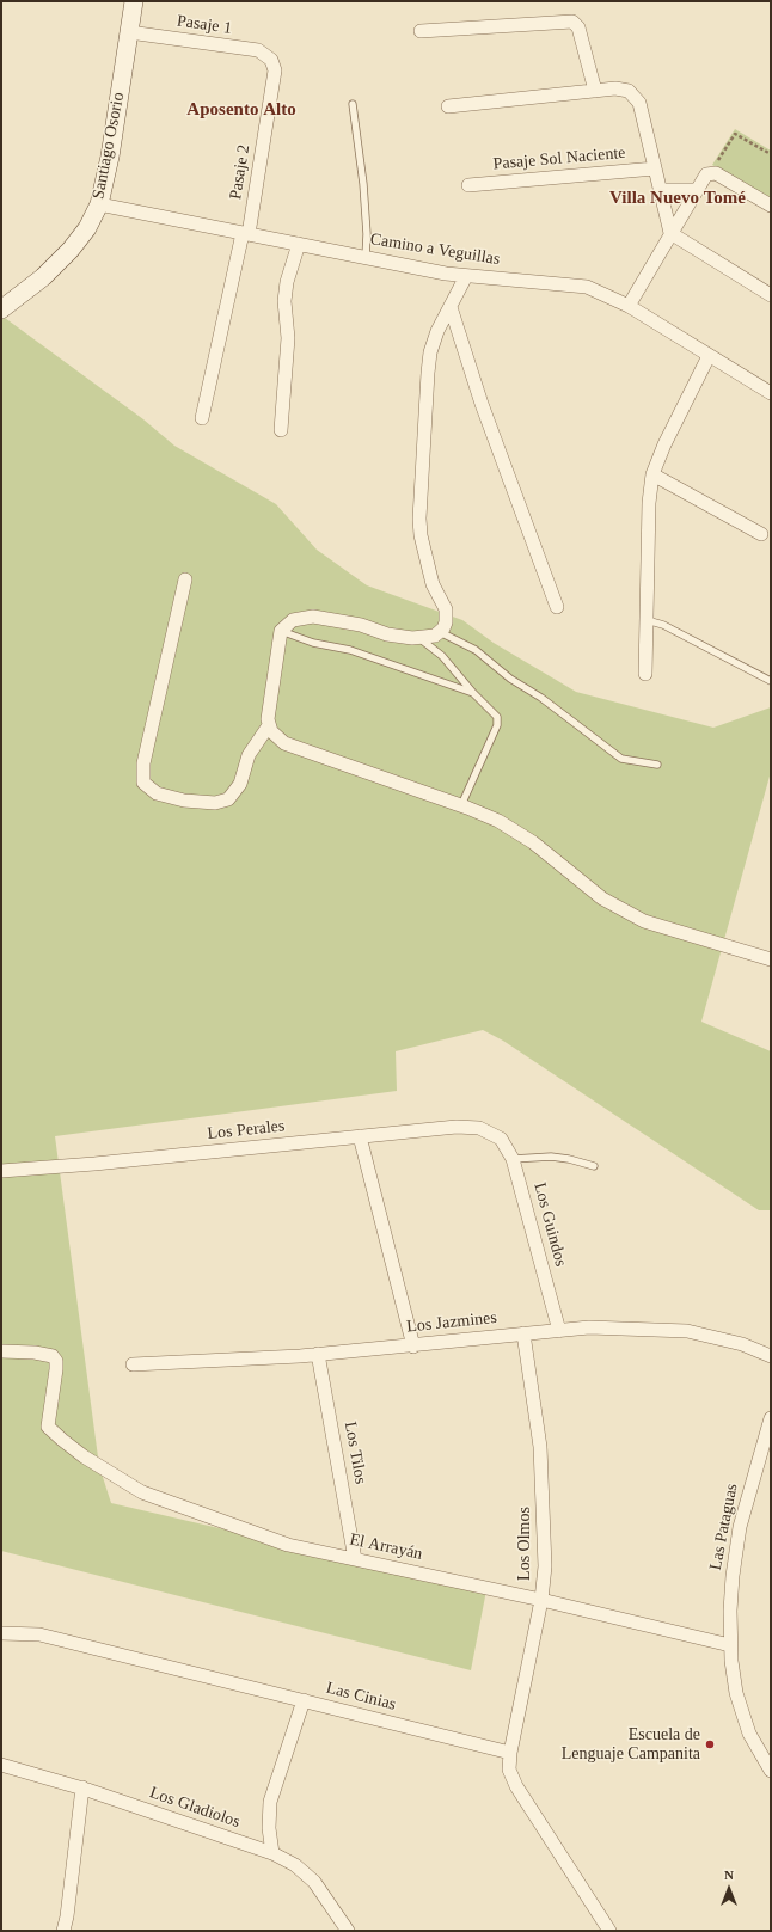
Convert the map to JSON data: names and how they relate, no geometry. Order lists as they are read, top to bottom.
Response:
{
  "streets": {
    "street": [
      "Pasaje 1",
      "Santiago Osorio",
      "Pasaje Sol Naciente",
      "Pasaje 2",
      "Camino a Veguillas",
      "Los Perales",
      "Los Guindos",
      "Los Jazmines",
      "Los Tilos",
      "Las Pataguas",
      "Los Olmos",
      "El Arrayán",
      "Las Cinias",
      "Los Gladiolos"
    ]
  },
  "crossings": [
    ["Pasaje 1", "Santiago Osorio"],
    ["Pasaje 1", "Pasaje 2"],
    ["Santiago Osorio", "Camino a Veguillas"],
    ["Pasaje 2", "Camino a Veguillas"],
    ["Los Perales", "Los Guindos"],
    ["Los Guindos", "Los Jazmines"],
    ["Los Jazmines", "Los Tilos"],
    ["Los Jazmines", "Los Olmos"],
    ["Los Tilos", "El Arrayán"],
    ["Las Pataguas", "El Arrayán"],
    ["Los Olmos", "El Arrayán"],
    ["Los Olmos", "Las Cinias"]
  ],
  "districts": ["Aposento Alto", "Villa Nuevo Tomé"],
  "places": ["Escuela de Lenguaje Campanita"],
  "north": "top"
}
